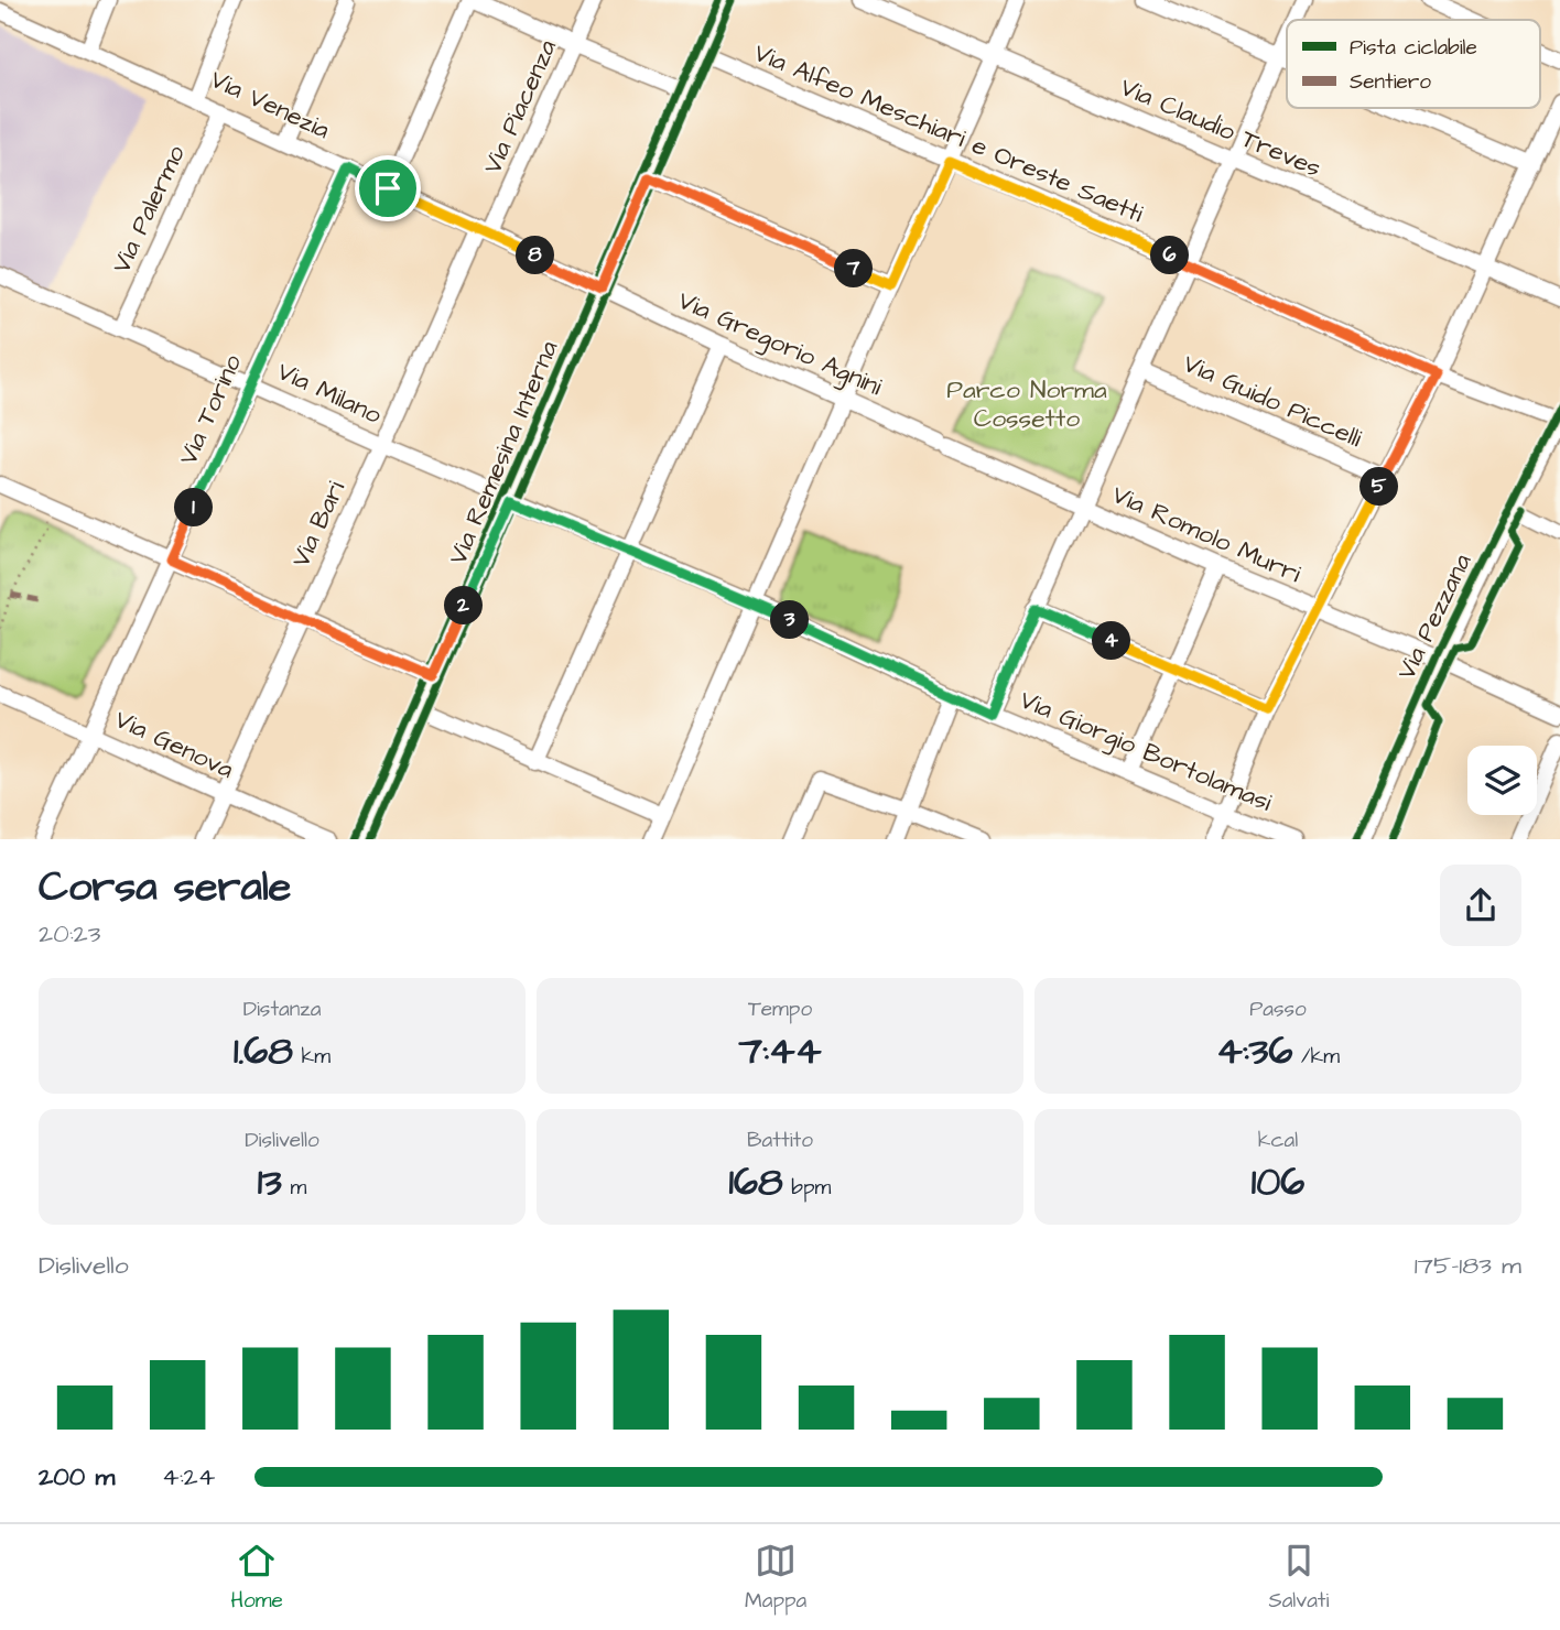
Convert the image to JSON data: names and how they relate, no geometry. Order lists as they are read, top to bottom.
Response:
{
  "streets": {
    "street": [
      "Via Venezia",
      "Via Piacenza",
      "Via Claudio Treves",
      "Via Alfeo Meschiari e Oreste Saetti",
      "Via Palermo",
      "Via Gregorio Agnini",
      "Via Milano",
      "Via Guido Piccelli",
      "Via Torino",
      "Via Remesina Interna",
      "Via Bari",
      "Via Romolo Murri",
      "Via Pezzana",
      "Via Genova",
      "Via Giorgio Bortolamasi"
    ]
  },
  "crossings": [
    ["Via Venezia", "Via Piacenza"],
    ["Via Venezia", "Via Palermo"],
    ["Via Venezia", "Via Gregorio Agnini"],
    ["Via Venezia", "Via Torino"],
    ["Via Venezia", "Via Remesina Interna"],
    ["Via Venezia", "Via Bari"],
    ["Via Piacenza", "Via Bari"],
    ["Via Alfeo Meschiari e Oreste Saetti", "Via Remesina Interna"],
    ["Via Alfeo Meschiari e Oreste Saetti", "Via Pezzana"],
    ["Via Palermo", "Via Milano"],
    ["Via Gregorio Agnini", "Via Remesina Interna"],
    ["Via Gregorio Agnini", "Via Romolo Murri"],
    ["Via Milano", "Via Torino"],
    ["Via Milano", "Via Remesina Interna"],
    ["Via Milano", "Via Bari"],
    ["Via Milano", "Via Giorgio Bortolamasi"],
    ["Via Torino", "Via Genova"],
    ["Via Remesina Interna", "Via Giorgio Bortolamasi"],
    ["Via Bari", "Via Genova"],
    ["Via Romolo Murri", "Via Pezzana"]
  ],
  "parks": ["Parco Norma Cossetto"],
  "legend": ["Pista ciclabile", "Sentiero"],
  "page": {
    "pins": [
      "6",
      "8",
      "7",
      "5",
      "1",
      "2",
      "3",
      "4"
    ],
    "heading": ["Corsa serale", "20:23"],
    "stats": [
      ["Distanza", "1.68 km"],
      ["Tempo", "7:44"],
      ["Passo", "4:36 /km"],
      ["Dislivello", "13 m"],
      ["Battito", "168 bpm"],
      ["kcal", "106"]
    ],
    "chart": ["Dislivello", "175–183 m"],
    "list": [
      {
        "name": "200 m",
        "note": "4:24"
      }
    ],
    "tabs": ["Home", "Mappa", "Salvati"]
  }
}
